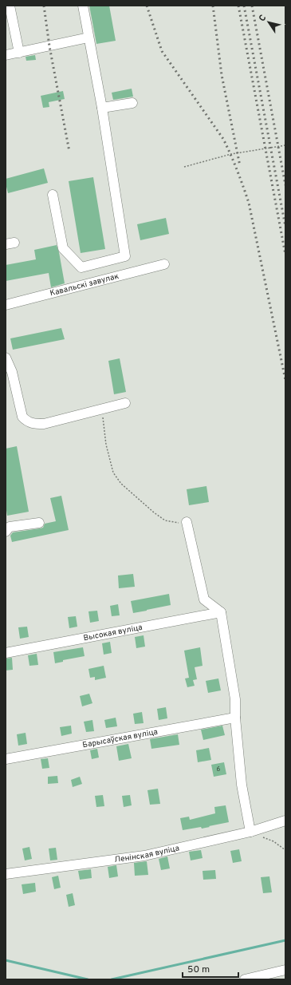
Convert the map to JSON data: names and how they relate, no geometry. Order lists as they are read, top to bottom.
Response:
{
  "streets": {
    "street": [
      "Кавальскі завулак",
      "Высокая вуліца",
      "Барысаўская вуліца",
      "Ленінская вуліца"
    ]
  },
  "house_numbers": ["6"],
  "scale_bar": "50 m",
  "north": "top left"
}
